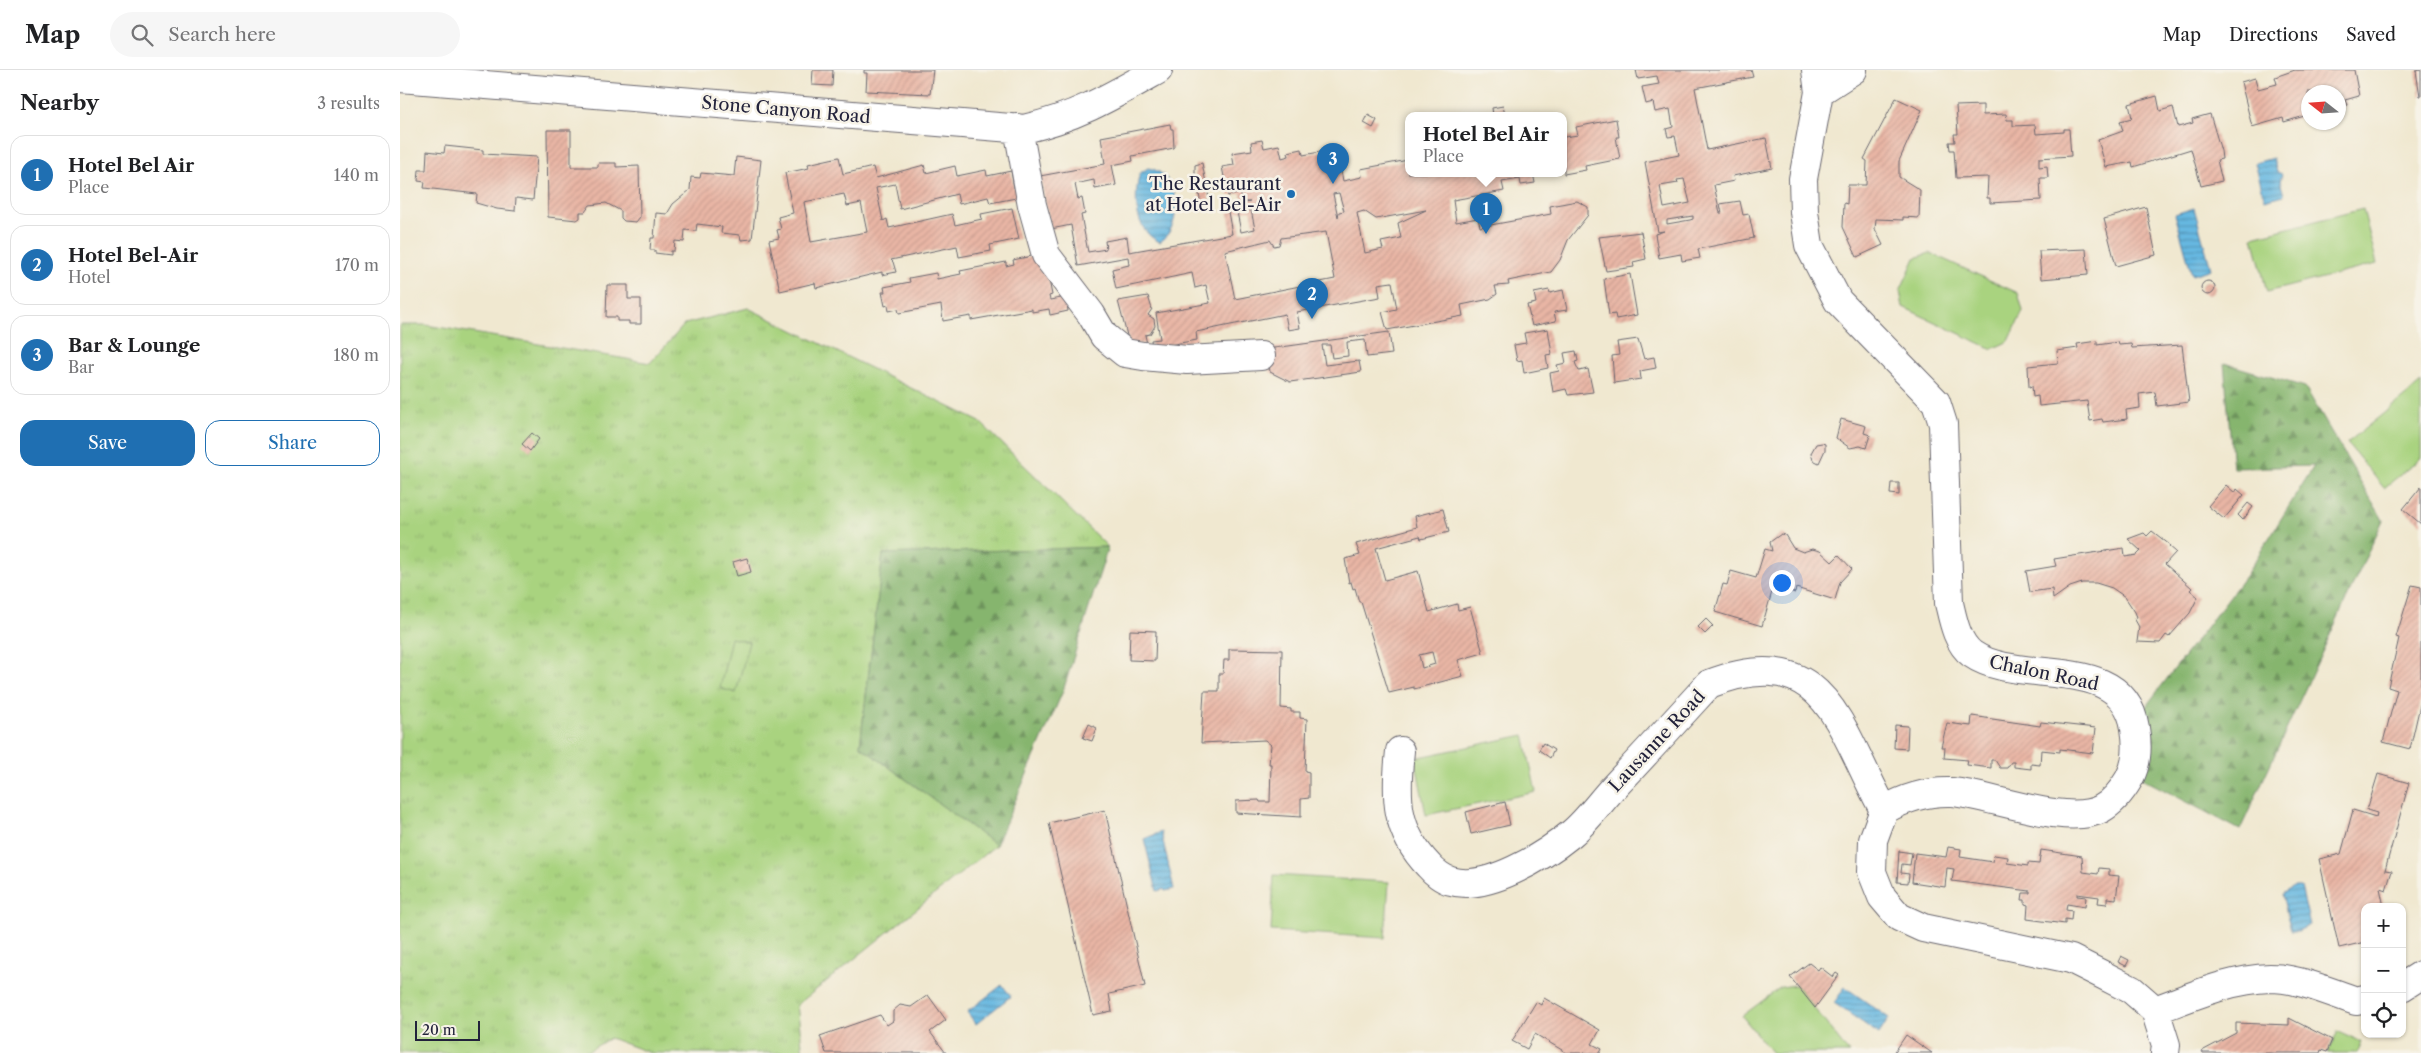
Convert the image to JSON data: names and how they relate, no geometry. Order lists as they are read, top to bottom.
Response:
{
  "streets": {
    "street": ["Stone Canyon Road", "Chalon Road", "Lausanne Road"]
  },
  "crossings": [
    ["Chalon Road", "Lausanne Road"]
  ],
  "places": ["The Restaurant at Hotel Bel-Air"],
  "scale_bar": "20 m",
  "north": "left",
  "page": {
    "header": "Map",
    "search": "Search here",
    "nav": ["Map", "Directions", "Saved"],
    "heading": ["Nearby", "3 results"],
    "popup": ["Hotel Bel Air", "Place"],
    "list": [
      {
        "mark": "1",
        "name": "Hotel Bel Air",
        "note": "Place",
        "value": "140 m"
      },
      {
        "mark": "2",
        "name": "Hotel Bel-Air",
        "note": "Hotel",
        "value": "170 m"
      },
      {
        "mark": "3",
        "name": "Bar & Lounge",
        "note": "Bar",
        "value": "180 m"
      }
    ],
    "pins": ["3", "1", "2"],
    "buttons": ["Save", "Share"],
    "map_buttons": ["+", "−"],
    "scale": "20 m"
  }
}
